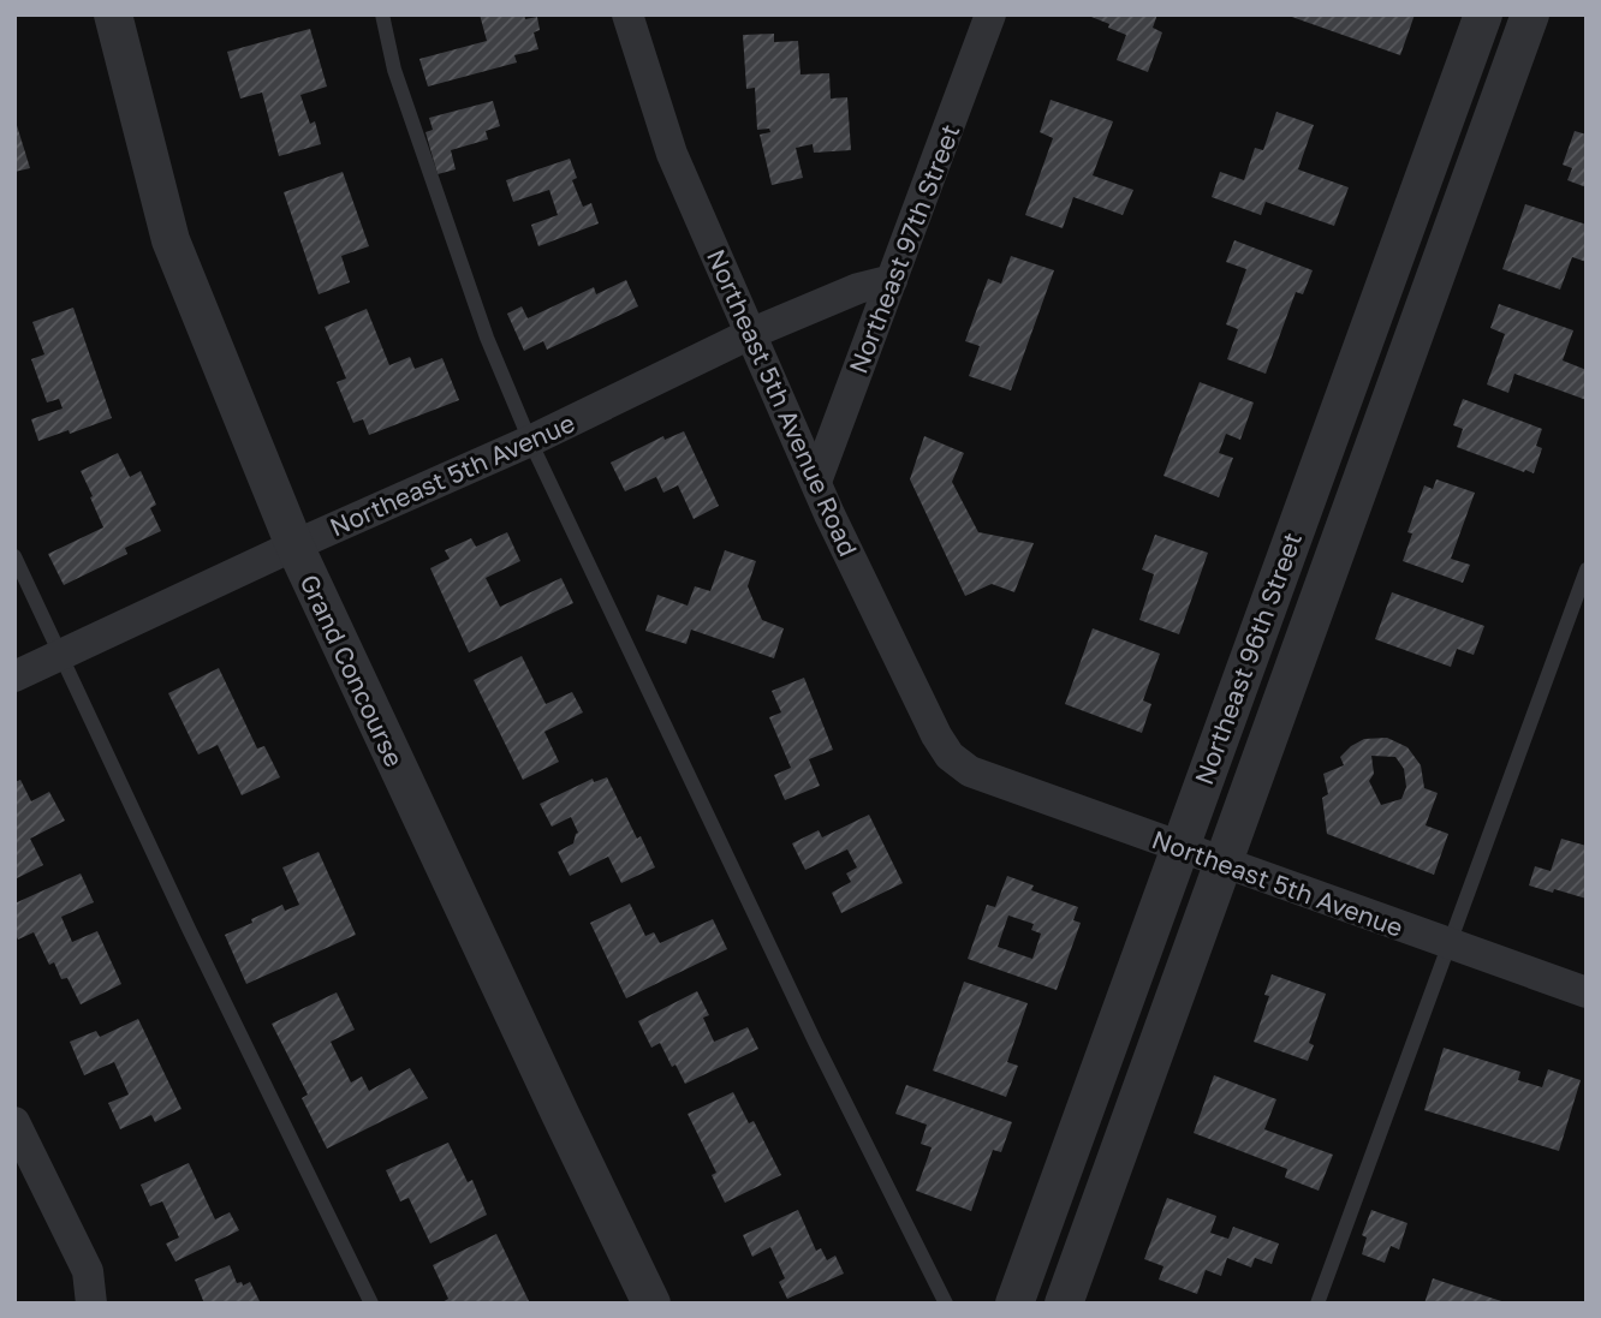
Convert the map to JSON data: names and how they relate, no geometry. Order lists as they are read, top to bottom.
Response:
{
  "streets": {
    "street": [
      "Northeast 97th Street",
      "Northeast 5th Avenue Road",
      "Northeast 5th Avenue",
      "Northeast 96th Street",
      "Grand Concourse"
    ]
  },
  "crossings": [
    ["Northeast 97th Street", "Northeast 5th Avenue Road"],
    ["Northeast 97th Street", "Northeast 5th Avenue"],
    ["Northeast 5th Avenue Road", "Northeast 5th Avenue"],
    ["Northeast 5th Avenue", "Northeast 96th Street"],
    ["Northeast 5th Avenue", "Grand Concourse"]
  ]
}
